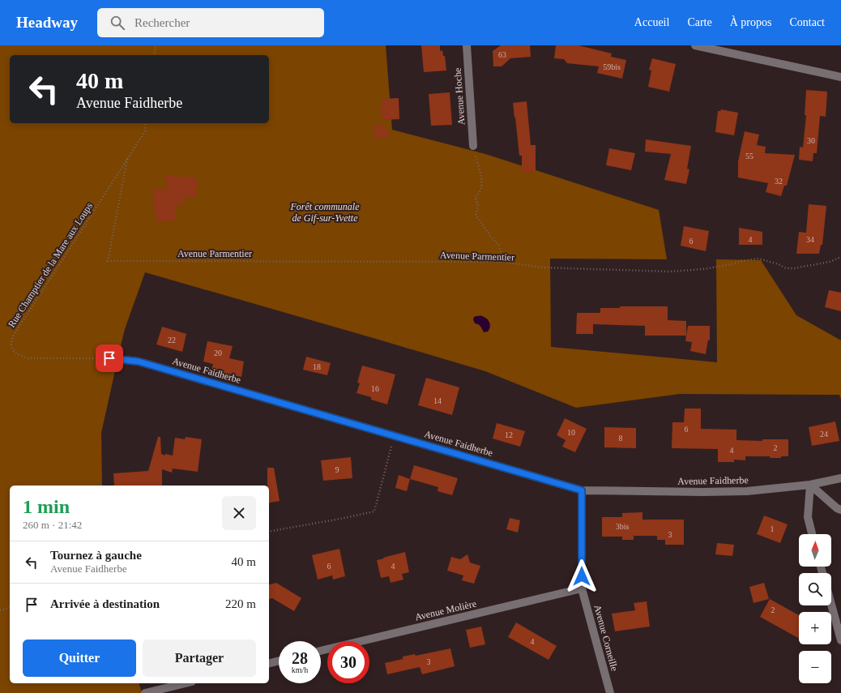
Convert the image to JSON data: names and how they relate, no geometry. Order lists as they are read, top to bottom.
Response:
{
  "streets": {
    "street": [
      "Avenue Hoche",
      "Avenue Faidherbe",
      "Avenue Molière",
      "Avenue Corneille"
    ],
    "path": ["Avenue Parmentier", "Rue Champtier de la Mare aux Loups"]
  },
  "crossings": [
    ["Avenue Parmentier", "Rue Champtier de la Mare aux Loups"],
    ["Rue Champtier de la Mare aux Loups", "Avenue Faidherbe"],
    ["Avenue Faidherbe", "Avenue Corneille"],
    ["Avenue Molière", "Avenue Corneille"]
  ],
  "parks": ["Forêt communale de Gif-sur-Yvette"],
  "house_numbers": [
    "63",
    "59bis",
    "30",
    "55",
    "32",
    "4",
    "34",
    "6",
    "22",
    "20",
    "18",
    "16",
    "14",
    "6",
    "10",
    "24",
    "12",
    "8",
    "2",
    "4",
    "9",
    "3bis",
    "1",
    "3",
    "6",
    "4",
    "2",
    "4",
    "3"
  ],
  "north": "top",
  "page": {
    "header": "Headway",
    "search": "Rechercher",
    "nav": [
      "Accueil",
      "Carte",
      "À propos",
      "Contact"
    ],
    "turn": ["40 m", "Avenue Faidherbe"],
    "heading": ["1 min", "260 m · 21:42"],
    "map_buttons": ["+", "−"],
    "list": [
      {
        "name": "Tournez à gauche",
        "note": "Avenue Faidherbe",
        "value": "40 m"
      },
      {
        "name": "Arrivée à destination",
        "value": "220 m"
      }
    ],
    "buttons": ["Quitter", "Partager"],
    "speed": "28 km/h",
    "limit": "30"
  }
}
